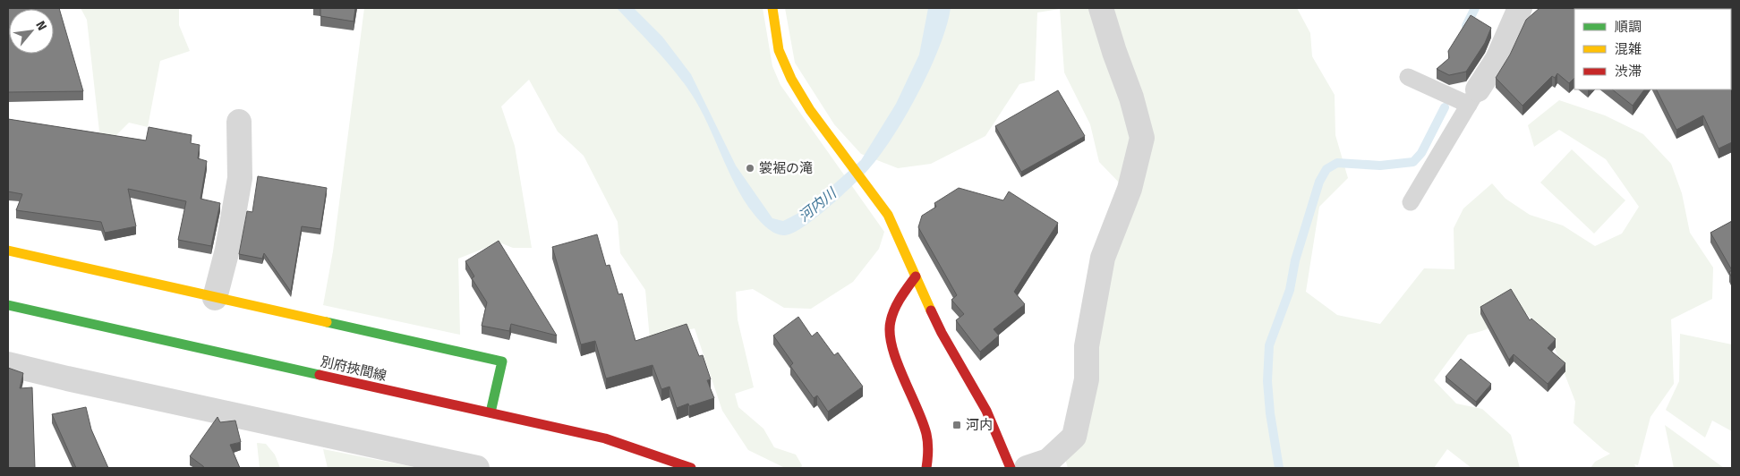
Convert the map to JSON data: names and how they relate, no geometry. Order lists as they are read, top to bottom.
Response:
{
  "streets": {
    "street": ["別府挾間線"]
  },
  "water": ["河内川"],
  "places": {
    "other": ["裳裾の滝"],
    "transit": ["河内"]
  },
  "legend": ["順調", "混雑", "渋滞"],
  "north": "top right"
}
